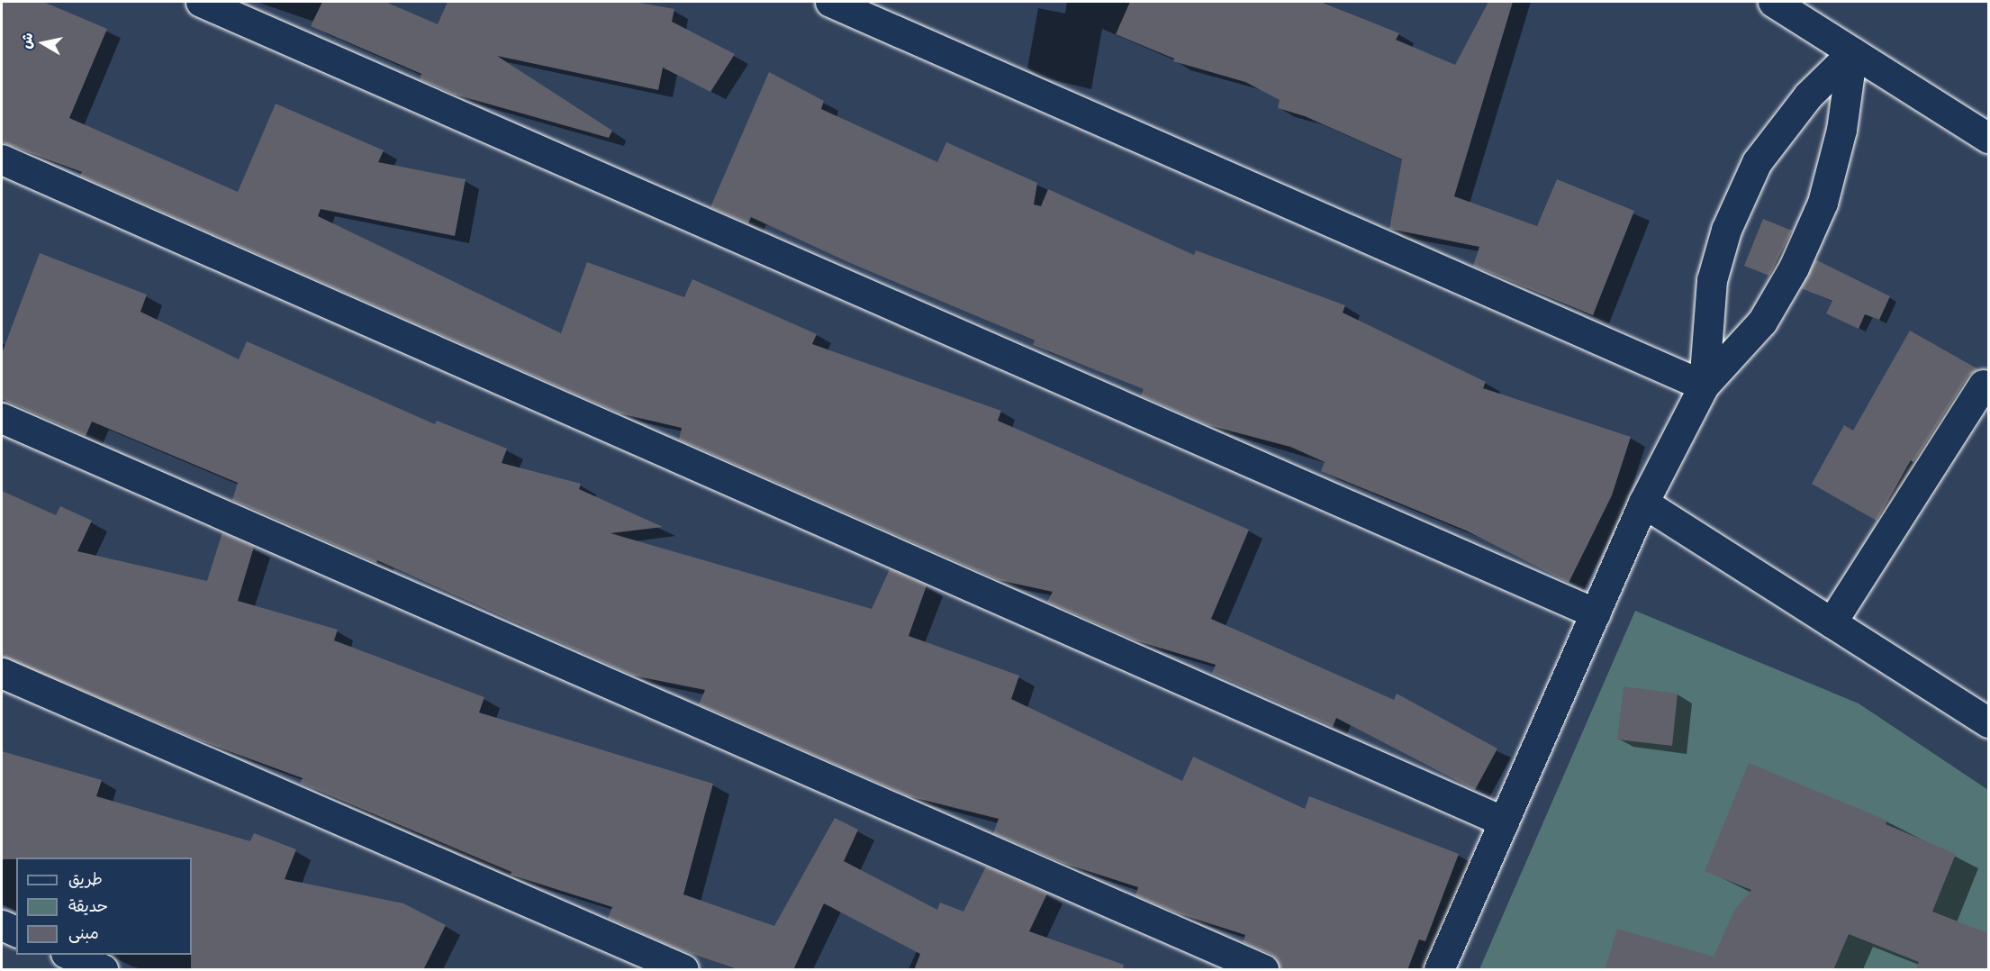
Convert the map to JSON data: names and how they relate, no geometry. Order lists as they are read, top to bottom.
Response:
{
  "legend": ["طريق", "حديقة", "مبنى"],
  "north": "left"
}
